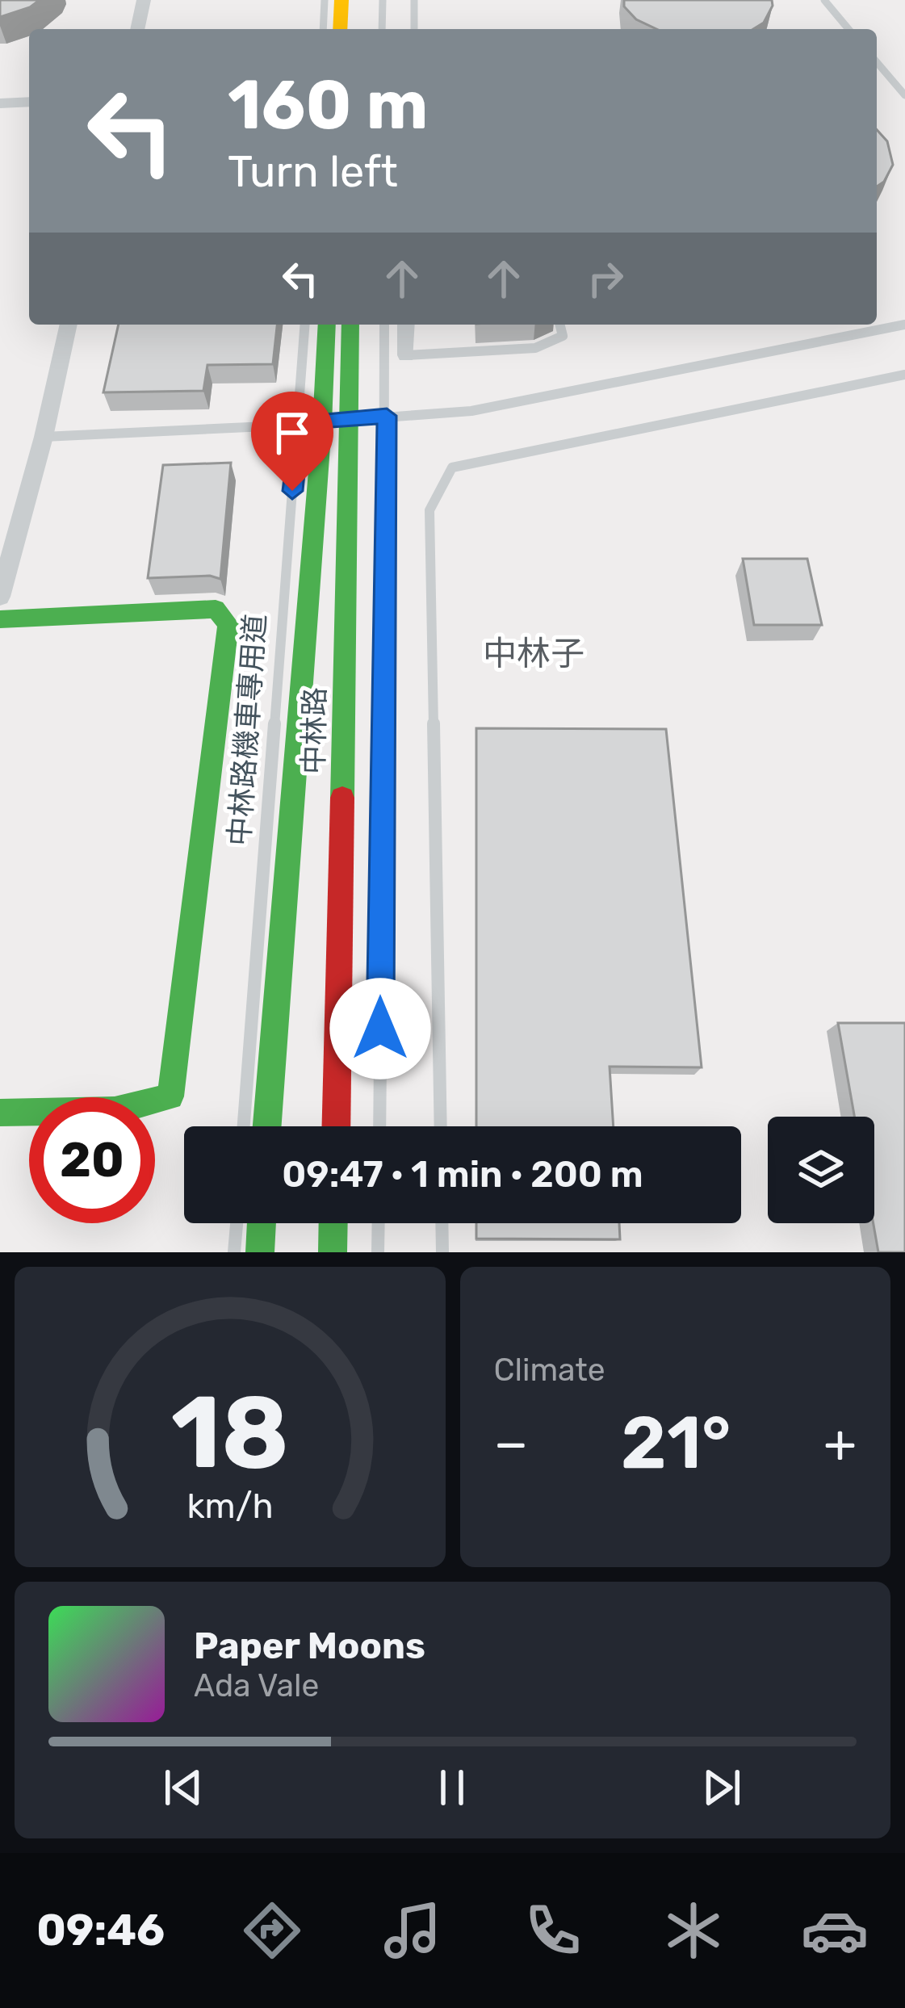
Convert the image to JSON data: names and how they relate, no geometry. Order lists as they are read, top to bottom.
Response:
{
  "streets": {
    "street": ["中林路"],
    "lane": ["中林路機車專用道"]
  },
  "districts": ["中林子"],
  "page": {
    "turn": ["160 m", "Turn left"],
    "limit": "20",
    "trip": "09:47 · 1 min · 200 m",
    "tile": "Climate",
    "heat": ["−", "21°", "+"],
    "song": ["Paper Moons", "Ada Vale"],
    "tabs": "09:46",
    "gauge": ["18", "km/h"]
  }
}
